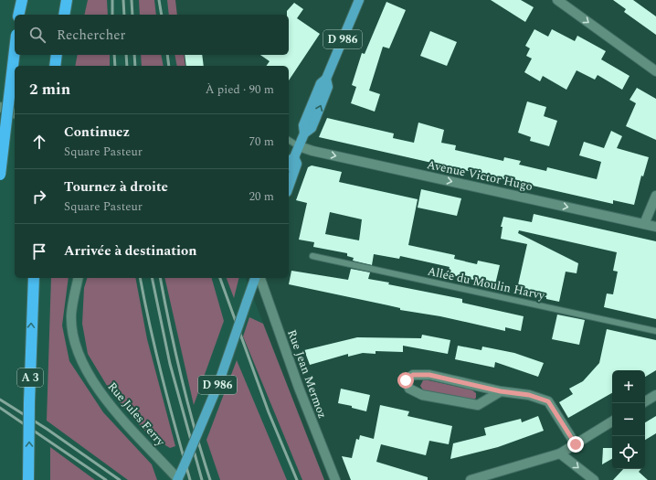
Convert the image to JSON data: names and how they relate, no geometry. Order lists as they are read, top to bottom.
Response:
{
  "streets": {
    "highway": ["A 3"],
    "main road": ["D 986"],
    "street": ["Avenue Victor Hugo", "Rue Jean Mermoz", "Rue Jules Ferry"],
    "lane": ["Allée du Moulin Harvy"]
  },
  "crossings": [
    ["D 986", "Avenue Victor Hugo"],
    ["D 986", "Rue Jules Ferry"]
  ],
  "one_way": ["Avenue Victor Hugo"],
  "page": {
    "search": "Rechercher",
    "heading": ["2 min", "À pied · 90 m"],
    "list": [
      ["Continuez", "Square Pasteur", "70 m"],
      ["Tournez à droite", "Square Pasteur", "20 m"],
      "Arrivée à destination"
    ],
    "map_buttons": ["+", "−"]
  }
}
